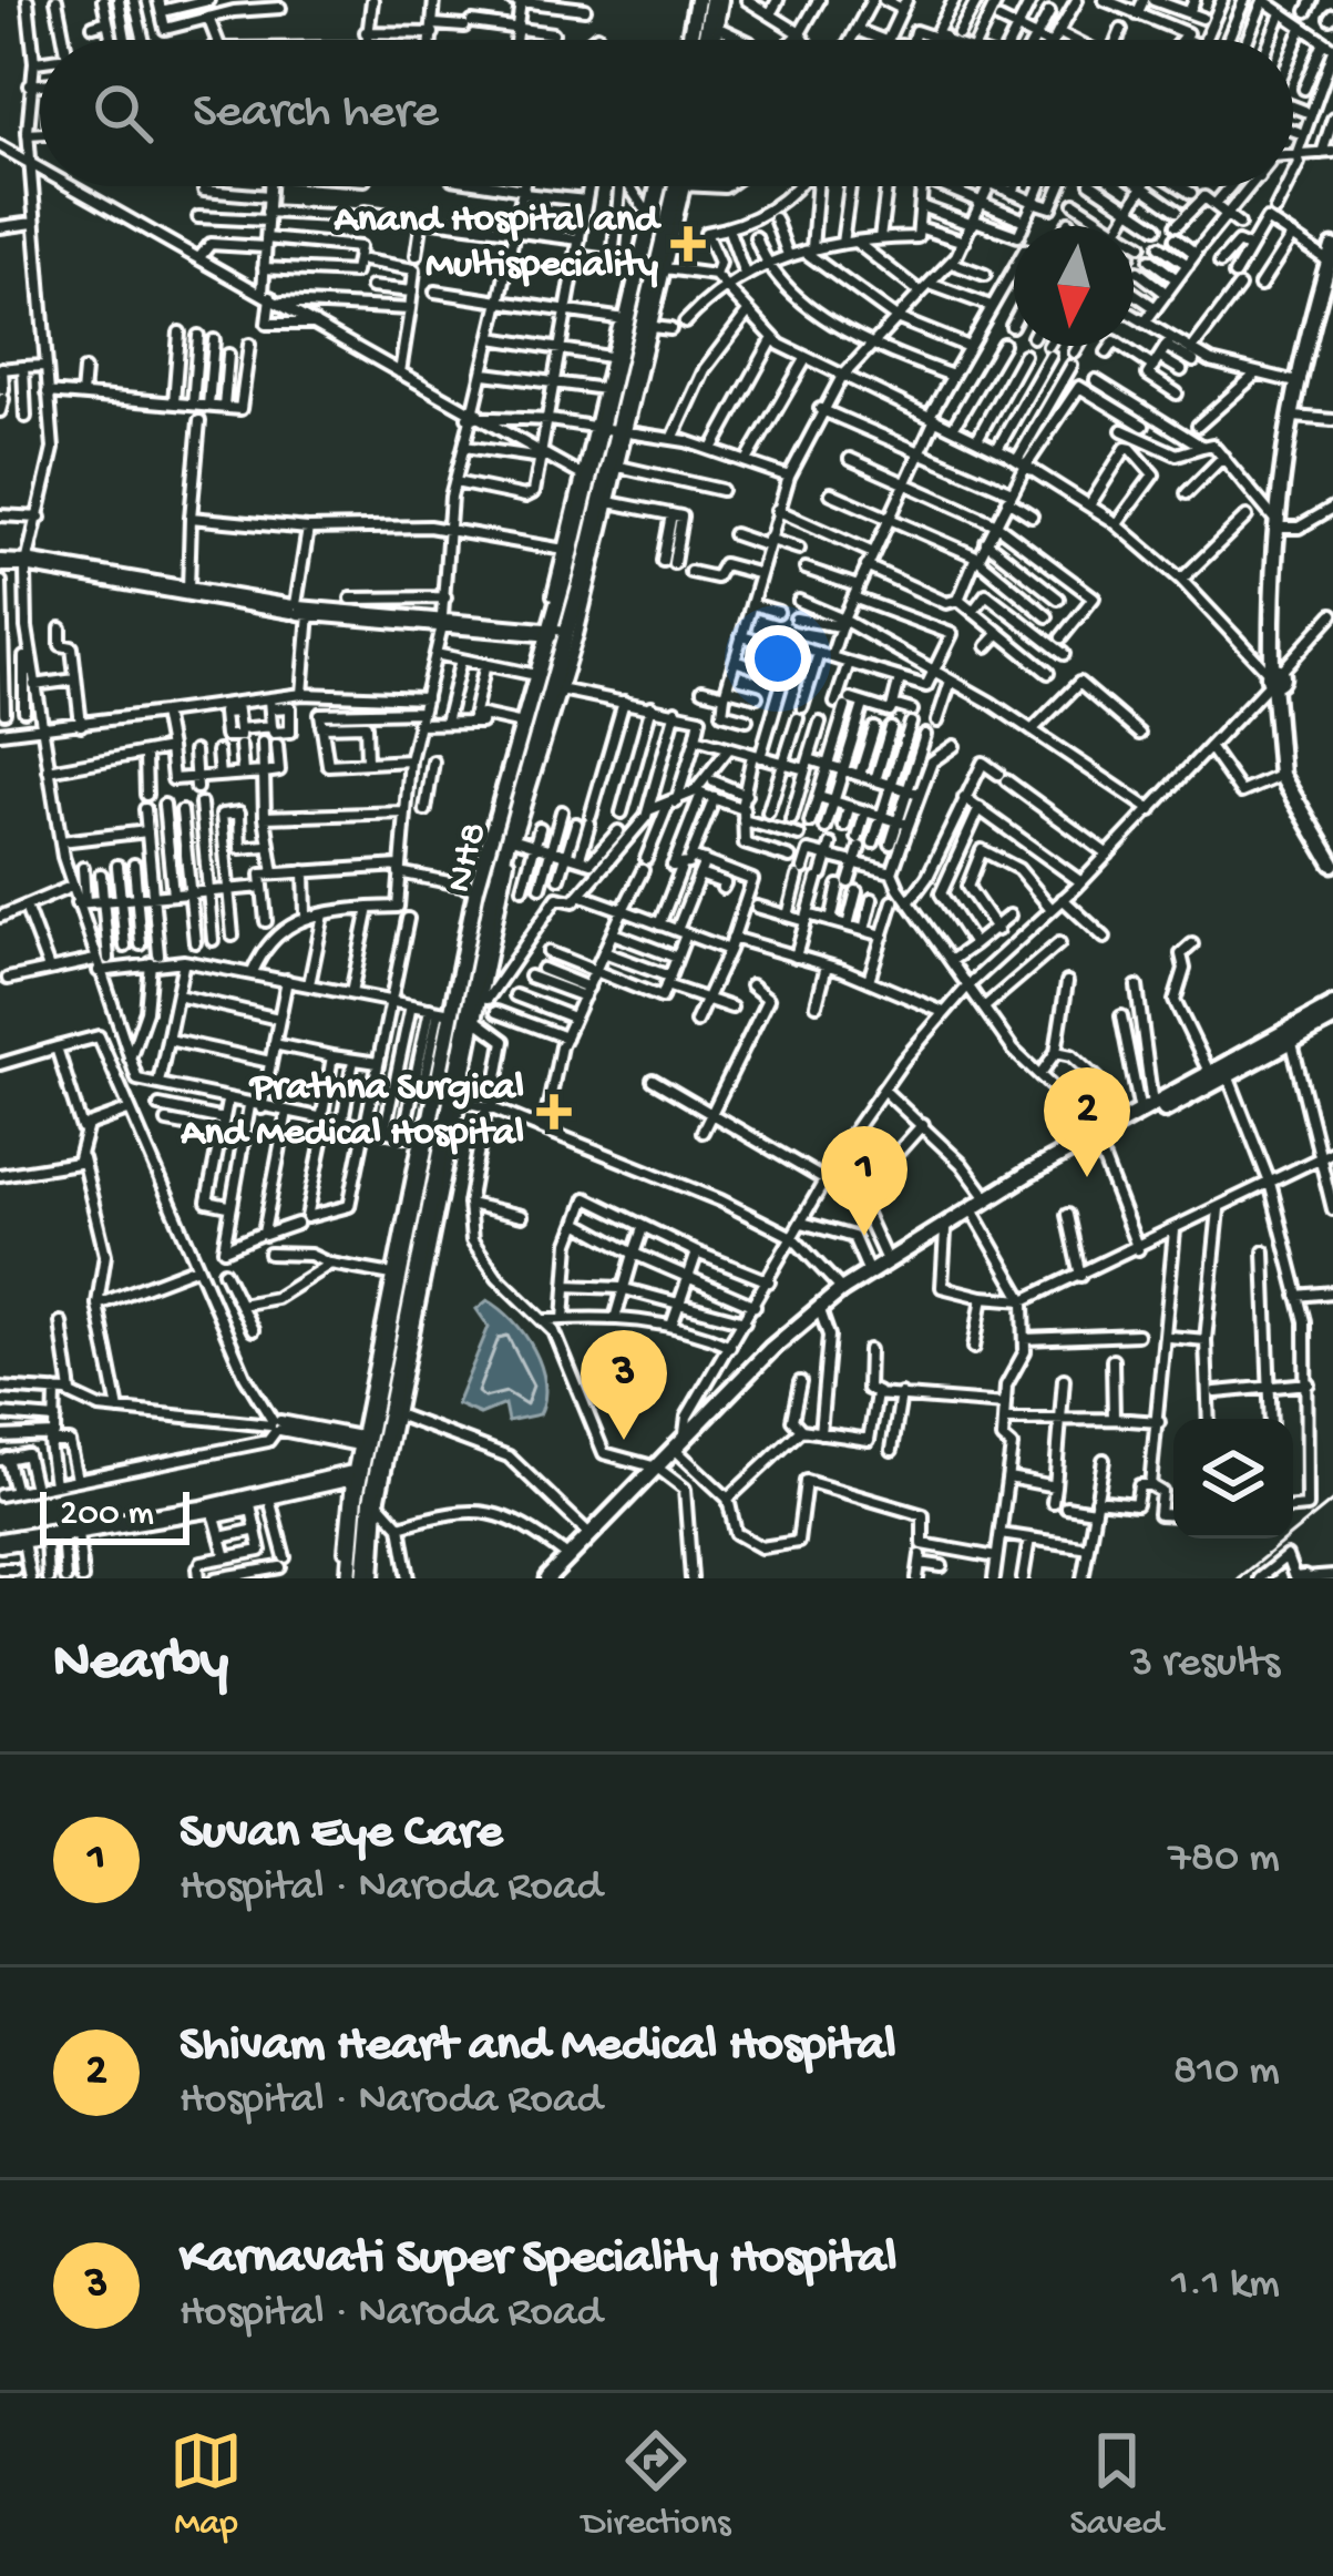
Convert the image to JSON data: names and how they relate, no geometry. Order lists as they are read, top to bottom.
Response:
{
  "streets": {
    "main road": ["NH8"]
  },
  "places": {
    "health": ["Anand Hospital and Multispeciality", "Prathna Surgical And Medical Hospital"]
  },
  "scale_bar": "200 m",
  "north": "bottom",
  "page": {
    "search": "Search here",
    "pins": ["2", "1", "3"],
    "scale": "200 m",
    "heading": ["Nearby", "3 results"],
    "list": [
      {
        "mark": "1",
        "name": "Suvan Eye Care",
        "note": "Hospital · Naroda Road",
        "value": "780 m"
      },
      {
        "mark": "2",
        "name": "Shivam Heart and Medical Hospital",
        "note": "Hospital · Naroda Road",
        "value": "810 m"
      },
      {
        "mark": "3",
        "name": "Karnavati Super Speciality Hospital",
        "note": "Hospital · Naroda Road",
        "value": "1.1 km"
      }
    ],
    "nav": ["Map", "Directions", "Saved"]
  }
}
